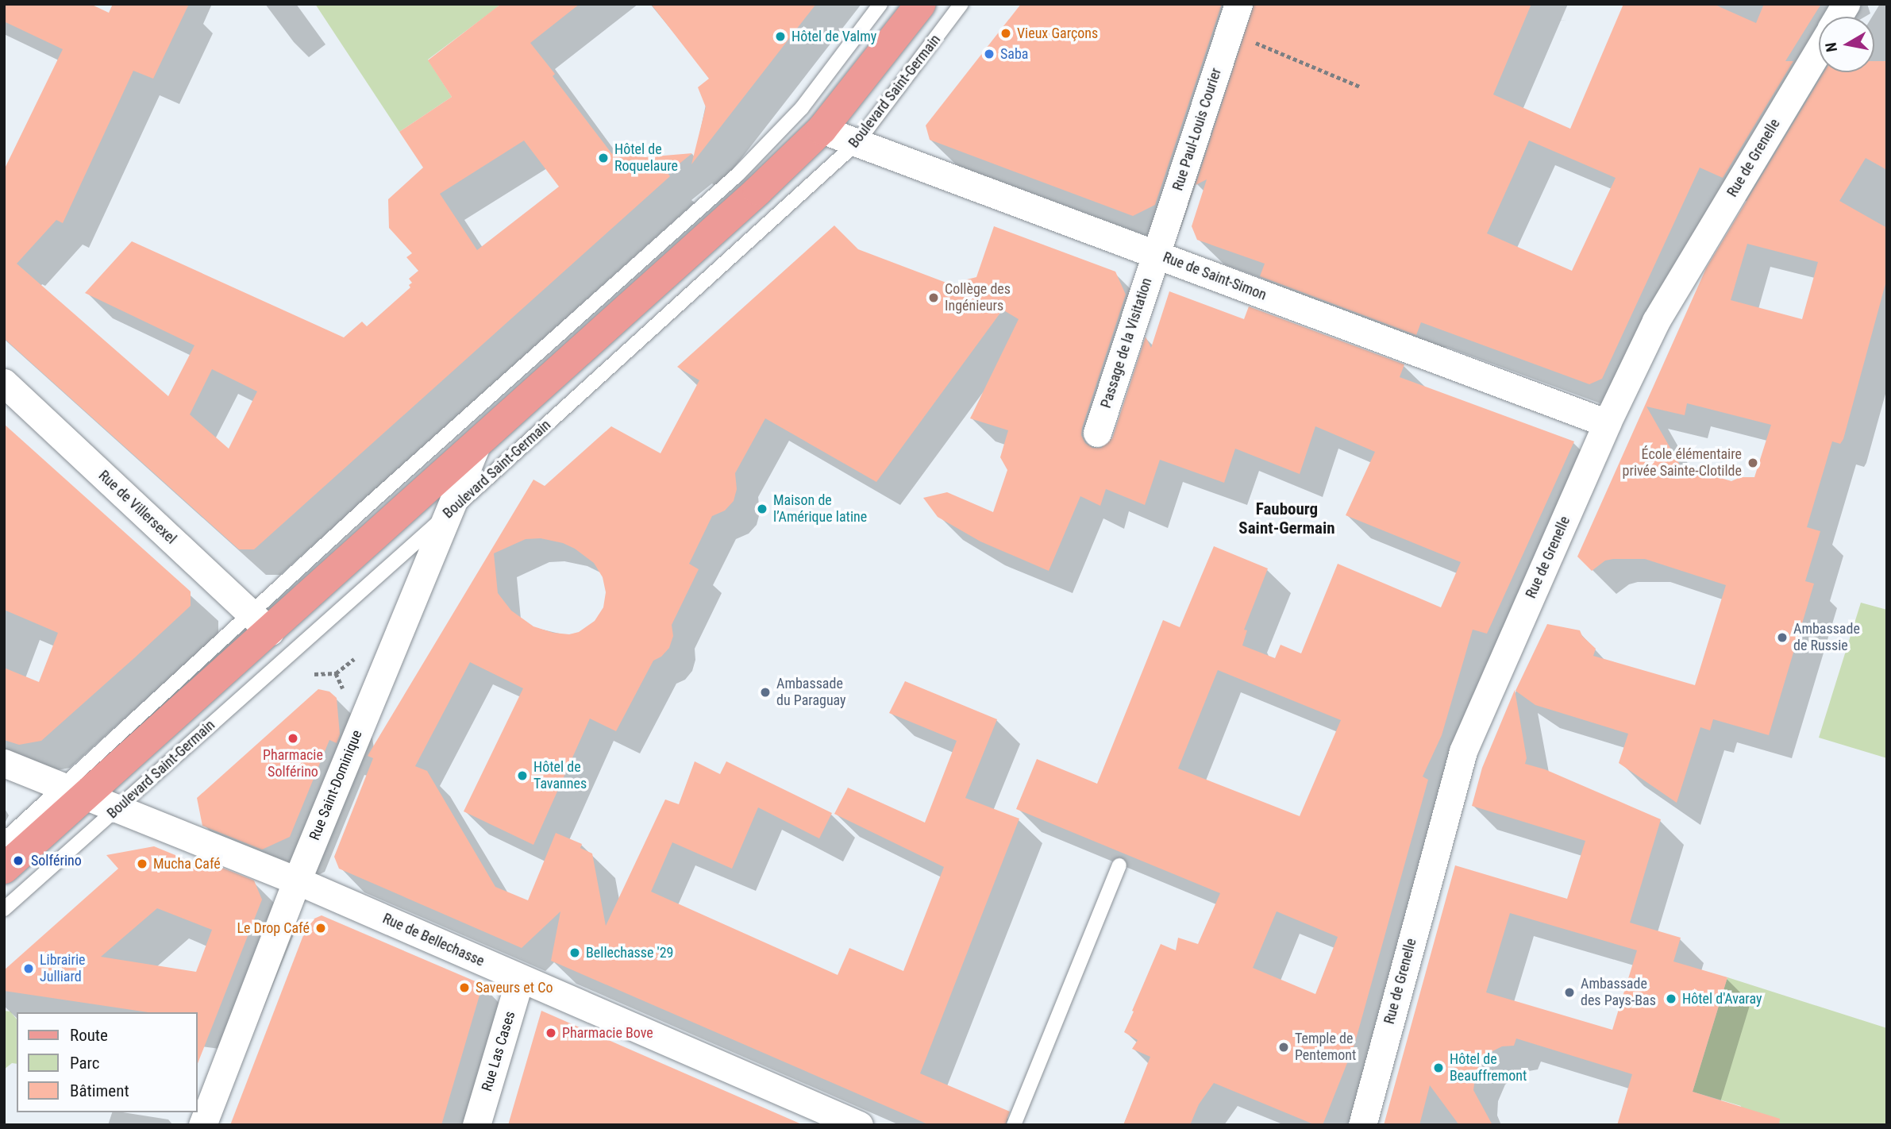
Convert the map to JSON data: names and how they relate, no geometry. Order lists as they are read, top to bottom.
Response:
{
  "streets": {
    "main road": ["Boulevard Saint-Germain"],
    "street": [
      "Rue Paul-Louis Courier",
      "Rue de Grenelle",
      "Rue de Saint-Simon",
      "Passage de la Visitation",
      "Rue de Villersexel",
      "Rue Saint-Dominique",
      "Rue de Bellechasse",
      "Rue Las Cases"
    ]
  },
  "crossings": [
    ["Boulevard Saint-Germain", "Rue de Saint-Simon"],
    ["Boulevard Saint-Germain", "Rue de Villersexel"],
    ["Boulevard Saint-Germain", "Rue Saint-Dominique"],
    ["Boulevard Saint-Germain", "Rue de Bellechasse"],
    ["Rue Paul-Louis Courier", "Rue de Saint-Simon"],
    ["Rue Paul-Louis Courier", "Passage de la Visitation"],
    ["Rue de Grenelle", "Rue de Saint-Simon"],
    ["Rue de Saint-Simon", "Passage de la Visitation"],
    ["Rue Saint-Dominique", "Rue de Bellechasse"],
    ["Rue de Bellechasse", "Rue Las Cases"]
  ],
  "districts": ["Faubourg Saint-Germain"],
  "places": [
    "Vieux Garçons",
    "Hôtel de Valmy",
    "Saba",
    "Hôtel de Roquelaure",
    "Collège des Ingénieurs",
    "École élémentaire privée Sainte-Clotilde",
    "Maison de l’Amérique latine",
    "Ambassade de Russie",
    "Ambassade du Paraguay",
    "Pharmacie Solférino",
    "Hôtel de Tavannes",
    "Solférino",
    "Mucha Café",
    "Le Drop Café",
    "Bellechasse '29",
    "Librairie Julliard",
    "Saveurs et Co",
    "Ambassade des Pays-Bas",
    "Hôtel d'Avaray",
    "Pharmacie Bove",
    "Temple de Pentemont",
    "Hôtel de Beauffremont"
  ],
  "legend": ["Route", "Parc", "Bâtiment"],
  "north": "left"
}
